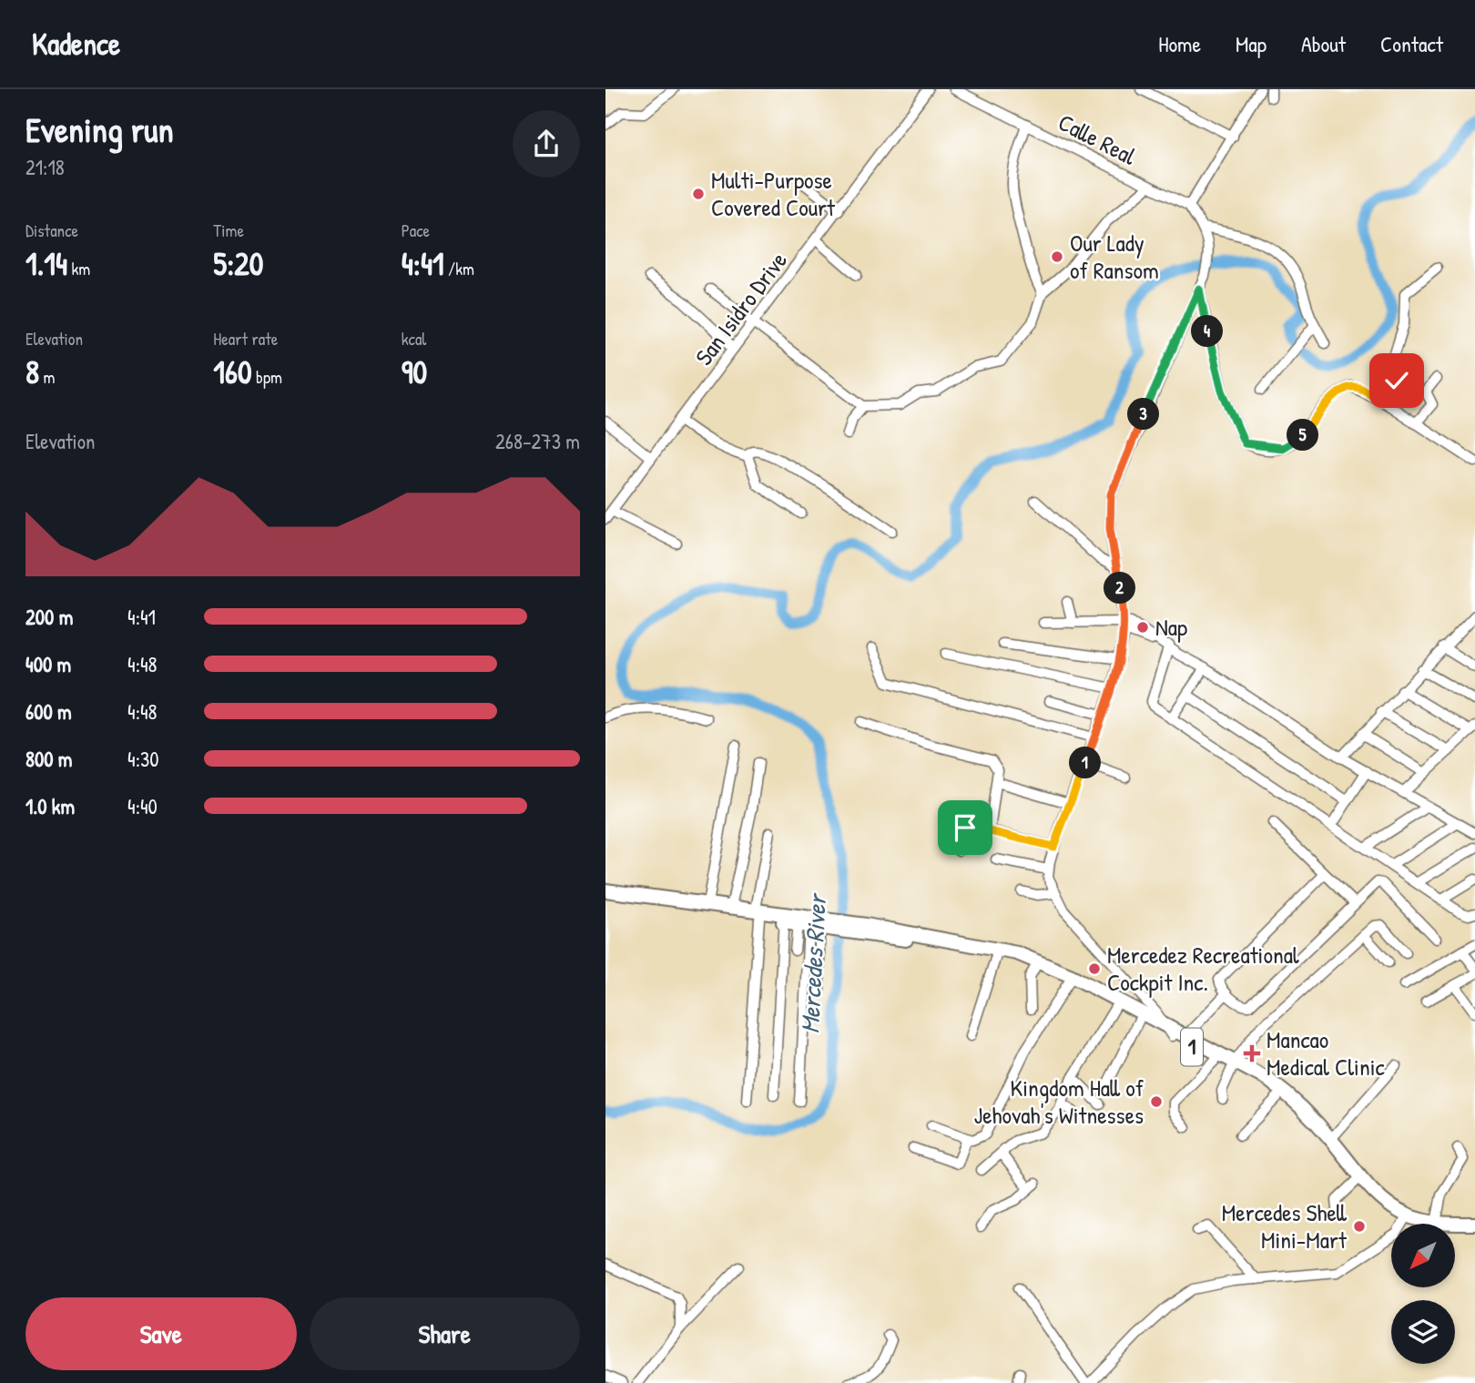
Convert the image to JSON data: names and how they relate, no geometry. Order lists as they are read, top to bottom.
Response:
{
  "streets": {
    "highway": ["1"],
    "street": ["Calle Real", "San Isidro Drive"]
  },
  "water": ["Mercedes River"],
  "places": {
    "other": [
      "Multi-Purpose Covered Court",
      "Our Lady of Ransom",
      "Nap",
      "Mercedez Recreational Cockpit Inc.",
      "Kingdom Hall of Jehovah's Witnesses",
      "Mercedes Shell Mini-Mart"
    ],
    "health": ["Mancao Medical Clinic"]
  },
  "north": "bottom left",
  "page": {
    "header": "Kadence",
    "nav": [
      "Home",
      "Map",
      "About",
      "Contact"
    ],
    "heading": ["Evening run", "21:18"],
    "stats": [
      ["Distance", "1.14 km"],
      ["Time", "5:20"],
      ["Pace", "4:41 /km"],
      ["Elevation", "8 m"],
      ["Heart rate", "160 bpm"],
      ["kcal", "90"]
    ],
    "pins": [
      "4",
      "3",
      "5",
      "2",
      "1"
    ],
    "chart": ["Elevation", "268–273 m"],
    "list": [
      {
        "name": "200 m",
        "note": "4:41"
      },
      {
        "name": "400 m",
        "note": "4:48"
      },
      {
        "name": "600 m",
        "note": "4:48"
      },
      {
        "name": "800 m",
        "note": "4:30"
      },
      {
        "name": "1.0 km",
        "note": "4:40"
      }
    ],
    "buttons": ["Save", "Share"]
  }
}
